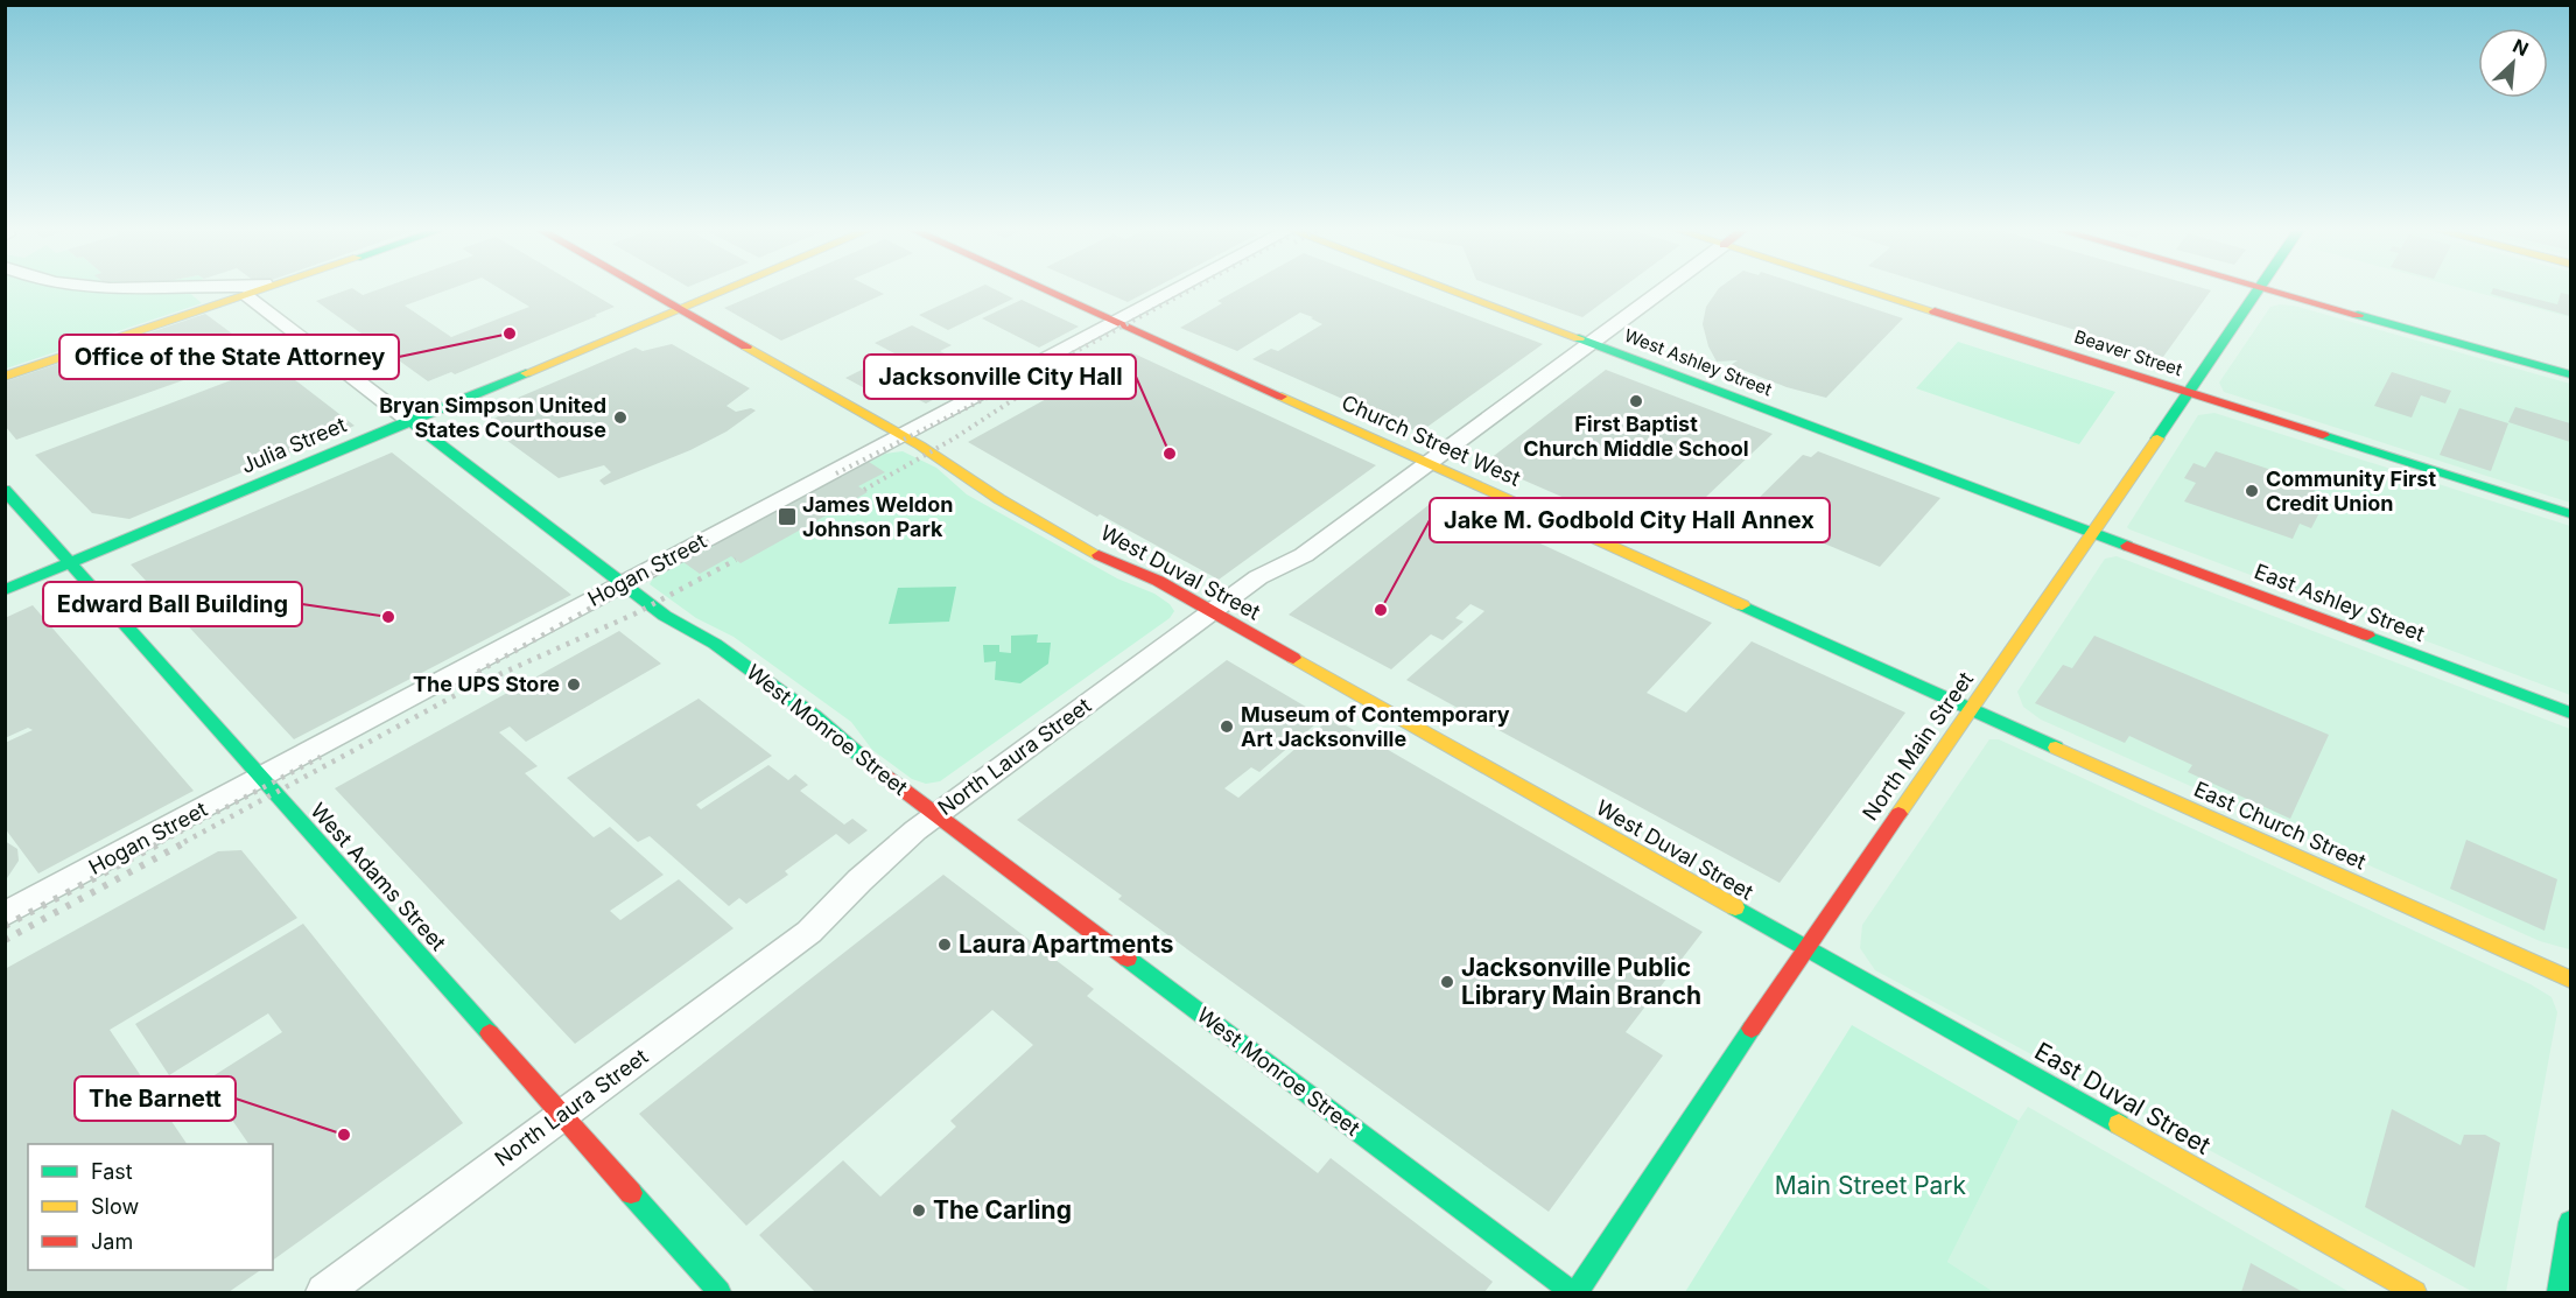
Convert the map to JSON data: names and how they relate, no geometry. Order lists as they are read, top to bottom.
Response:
{
  "streets": {
    "street": [
      "Beaver Street",
      "West Ashley Street",
      "Church Street West",
      "Julia Street",
      "Hogan Street",
      "West Duval Street",
      "East Ashley Street",
      "West Monroe Street",
      "North Main Street",
      "North Laura Street",
      "East Church Street",
      "West Adams Street",
      "East Duval Street"
    ]
  },
  "crossings": [
    ["Beaver Street", "North Main Street"],
    ["West Ashley Street", "East Ashley Street"],
    ["West Ashley Street", "North Main Street"],
    ["West Ashley Street", "North Laura Street"],
    ["Church Street West", "Hogan Street"],
    ["Church Street West", "North Main Street"],
    ["Church Street West", "North Laura Street"],
    ["Church Street West", "East Church Street"],
    ["Julia Street", "West Duval Street"],
    ["Julia Street", "West Monroe Street"],
    ["Julia Street", "West Adams Street"],
    ["Hogan Street", "West Duval Street"],
    ["Hogan Street", "West Monroe Street"],
    ["Hogan Street", "West Adams Street"],
    ["West Duval Street", "North Main Street"],
    ["West Duval Street", "North Laura Street"],
    ["West Duval Street", "East Duval Street"],
    ["East Ashley Street", "North Main Street"],
    ["West Monroe Street", "North Laura Street"],
    ["North Main Street", "East Church Street"],
    ["North Main Street", "East Duval Street"],
    ["North Laura Street", "West Adams Street"]
  ],
  "parks": ["Main Street Park"],
  "places": {
    "other": [
      "Office of the State Attorney",
      "First Baptist Church Middle School",
      "Bryan Simpson United States Courthouse",
      "Jacksonville City Hall",
      "Community First Credit Union",
      "Jake M. Godbold City Hall Annex",
      "Edward Ball Building",
      "The UPS Store",
      "Museum of Contemporary Art Jacksonville",
      "Laura Apartments",
      "Jacksonville Public Library Main Branch",
      "The Barnett",
      "The Carling"
    ],
    "transit": ["James Weldon Johnson Park"]
  },
  "legend": ["Fast", "Slow", "Jam"],
  "north": "top right"
}
